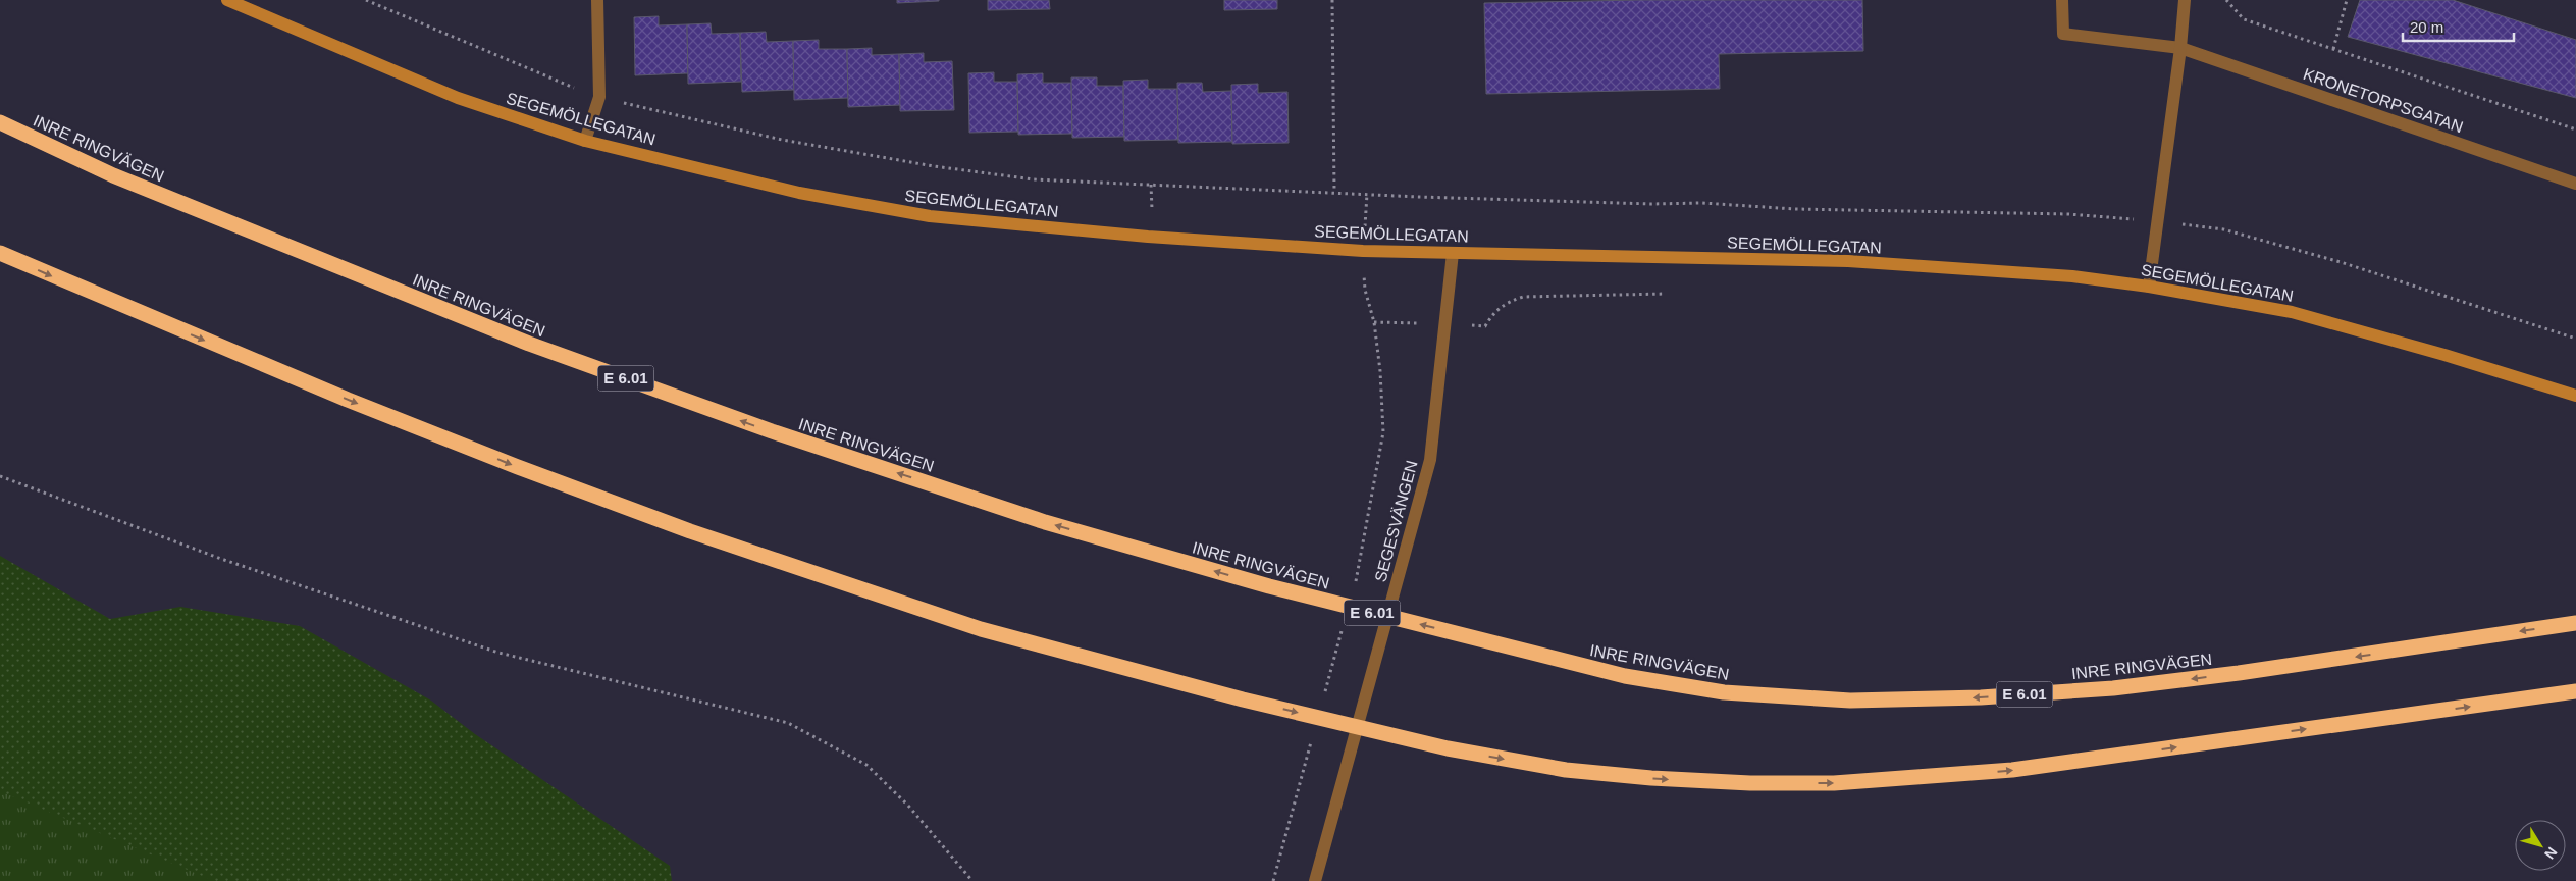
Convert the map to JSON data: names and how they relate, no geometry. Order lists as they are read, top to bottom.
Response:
{
  "streets": {
    "highway": ["INRE RINGVÄGEN", "E 6.01"],
    "street": ["KRONETORPSGATAN", "SEGEMÖLLEGATAN", "SEGESVÄNGEN"]
  },
  "crossings": [
    ["SEGEMÖLLEGATAN", "SEGESVÄNGEN"]
  ],
  "scale_bar": "20 m",
  "north": "bottom right"
}
